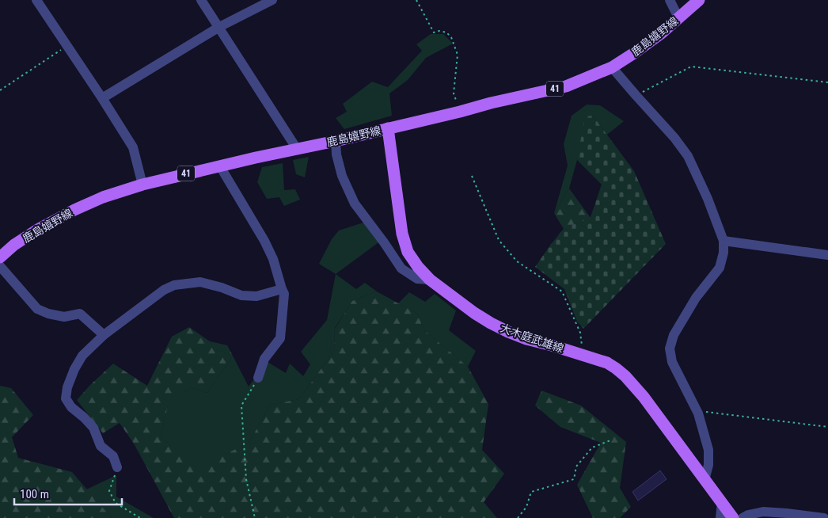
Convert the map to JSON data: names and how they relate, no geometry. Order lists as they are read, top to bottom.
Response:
{
  "streets": {
    "main road": ["鹿島嬉野線", "41", "大木庭武雄線"]
  },
  "crossings": [
    ["鹿島嬉野線", "大木庭武雄線"]
  ],
  "scale_bar": "100 m"
}
